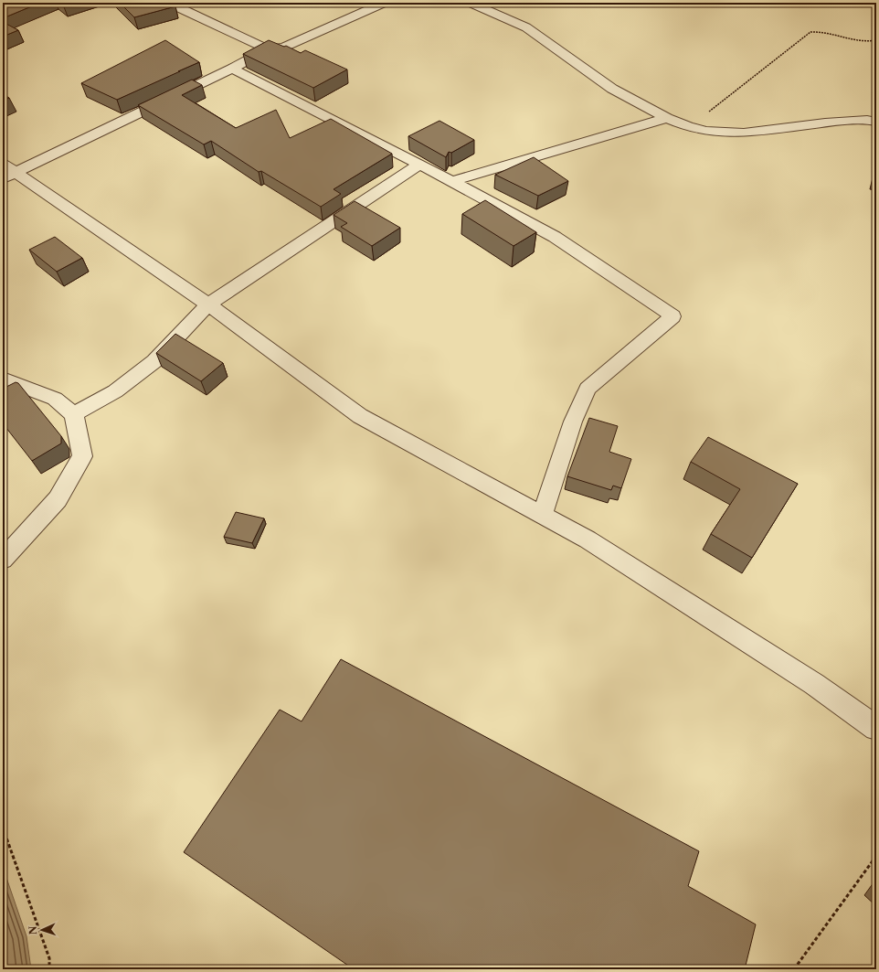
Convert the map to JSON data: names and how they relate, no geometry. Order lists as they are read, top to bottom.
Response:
{
  "north": "left"
}
